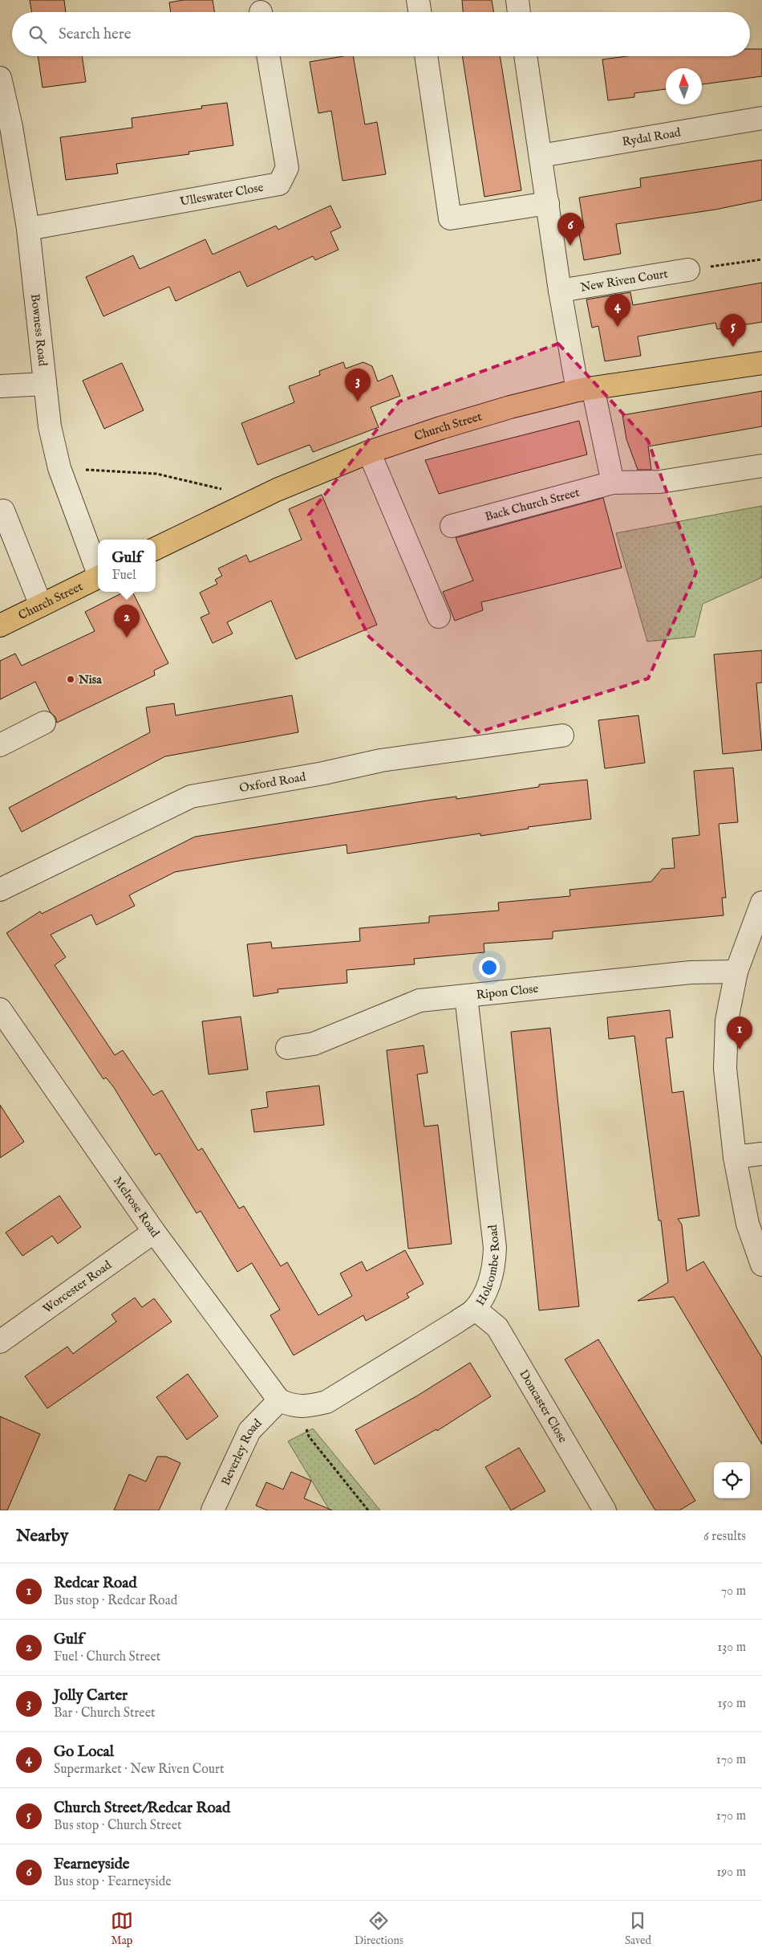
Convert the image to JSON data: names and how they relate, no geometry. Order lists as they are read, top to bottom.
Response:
{
  "streets": {
    "main road": ["Church Street"],
    "street": [
      "Rydal Road",
      "Ulleswater Close",
      "New Riven Court",
      "Bowness Road",
      "Back Church Street",
      "Oxford Road",
      "Ripon Close",
      "Melrose Road",
      "Holcombe Road",
      "Worcester Road",
      "Doncaster Close",
      "Beverley Road"
    ]
  },
  "crossings": [
    ["Ulleswater Close", "Bowness Road"],
    ["Ripon Close", "Holcombe Road"],
    ["Melrose Road", "Holcombe Road"],
    ["Melrose Road", "Worcester Road"],
    ["Melrose Road", "Beverley Road"],
    ["Holcombe Road", "Doncaster Close"],
    ["Holcombe Road", "Beverley Road"]
  ],
  "places": ["Nisa"],
  "north": "top",
  "page": {
    "search": "Search here",
    "pins": [
      "6",
      "4",
      "5",
      "3",
      "2",
      "1"
    ],
    "popup": ["Gulf", "Fuel"],
    "heading": ["Nearby", "6 results"],
    "list": [
      {
        "mark": "1",
        "name": "Redcar Road",
        "note": "Bus stop · Redcar Road",
        "value": "70 m"
      },
      {
        "mark": "2",
        "name": "Gulf",
        "note": "Fuel · Church Street",
        "value": "130 m"
      },
      {
        "mark": "3",
        "name": "Jolly Carter",
        "note": "Bar · Church Street",
        "value": "150 m"
      },
      {
        "mark": "4",
        "name": "Go Local",
        "note": "Supermarket · New Riven Court",
        "value": "170 m"
      },
      {
        "mark": "5",
        "name": "Church Street/Redcar Road",
        "note": "Bus stop · Church Street",
        "value": "170 m"
      },
      {
        "mark": "6",
        "name": "Fearneyside",
        "note": "Bus stop · Fearneyside",
        "value": "190 m"
      }
    ],
    "nav": ["Map", "Directions", "Saved"]
  }
}
